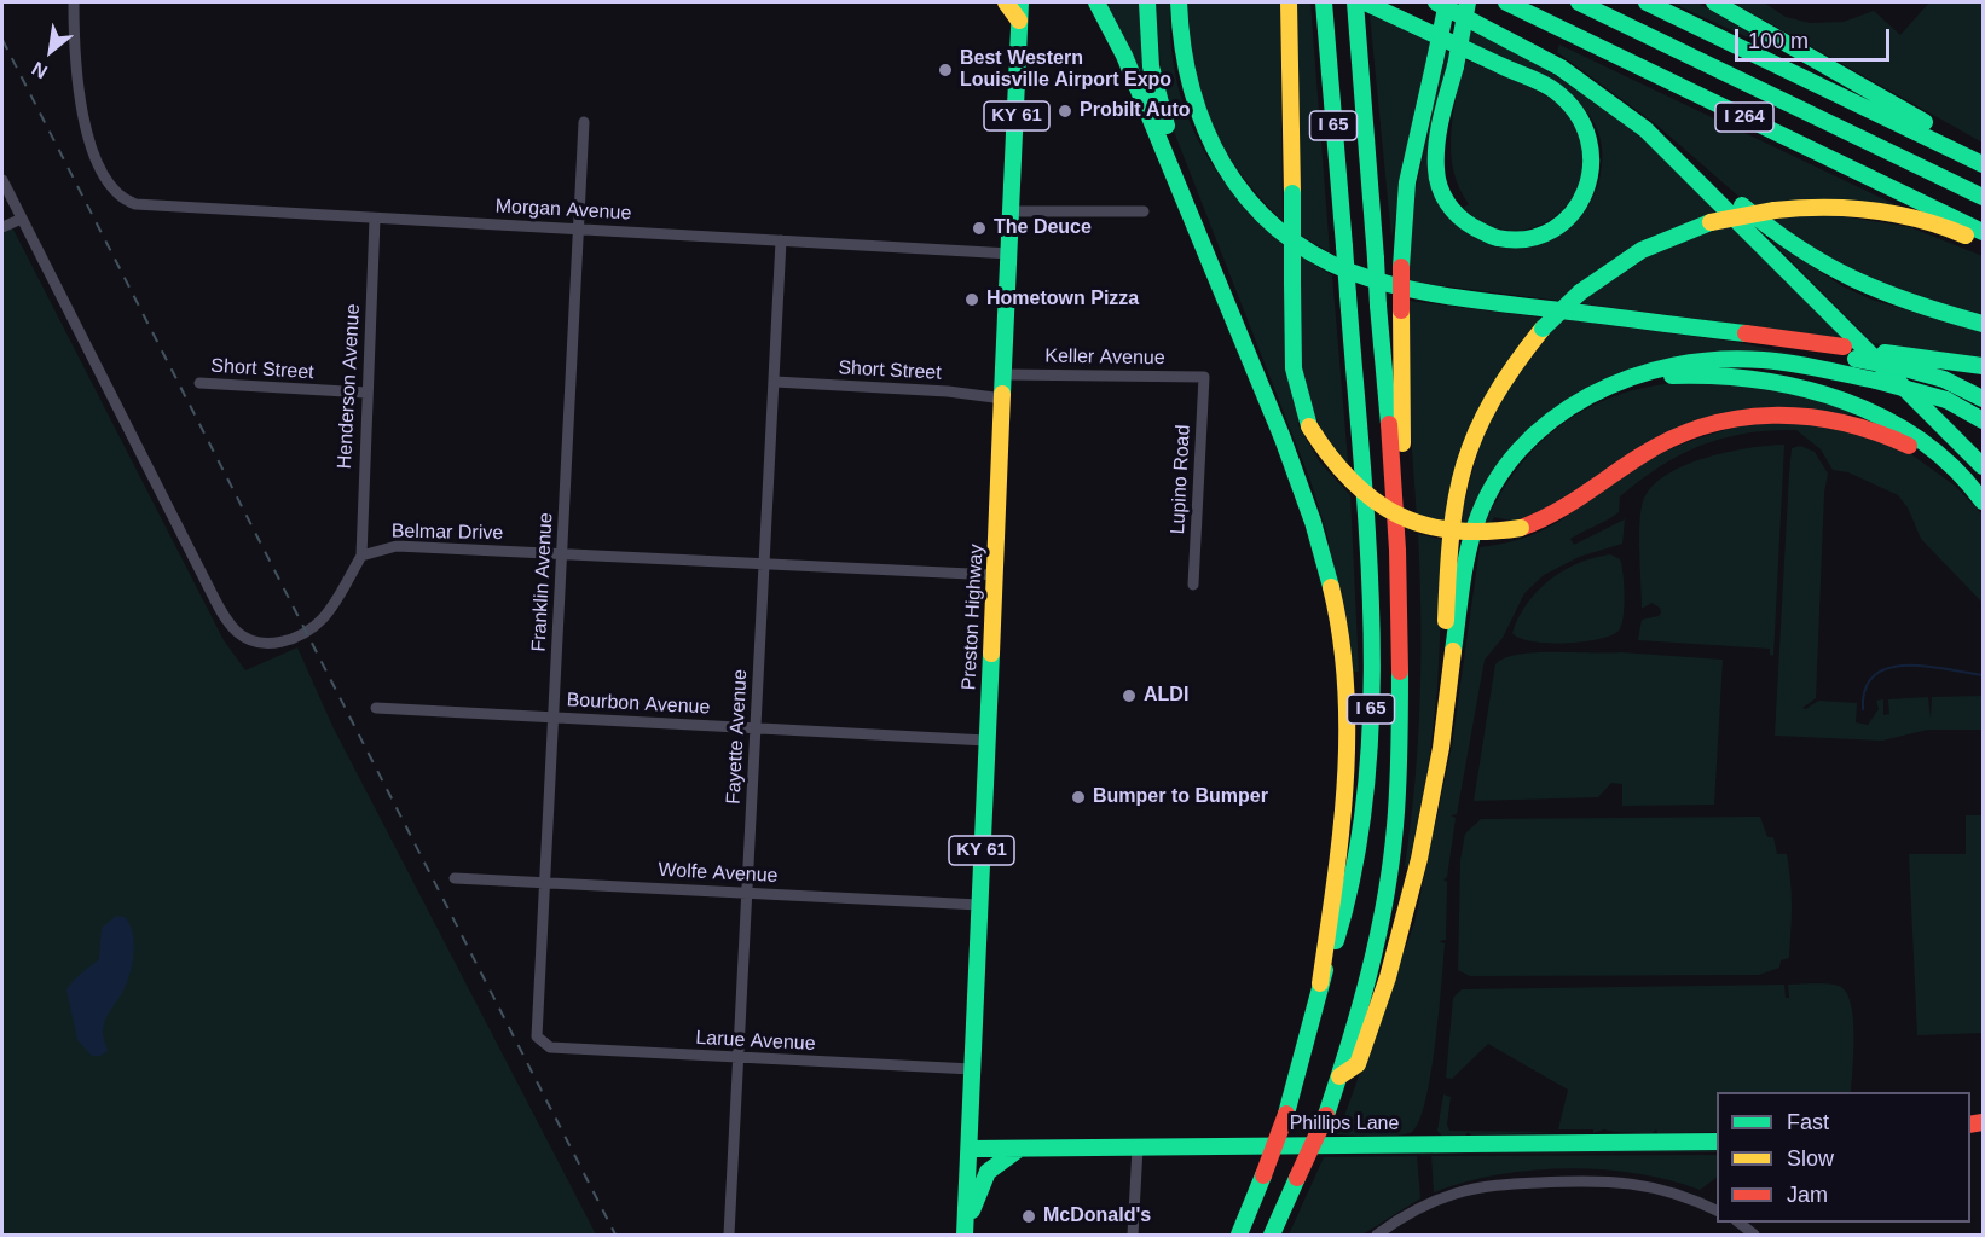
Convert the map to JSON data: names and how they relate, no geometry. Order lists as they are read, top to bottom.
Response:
{
  "streets": {
    "main road": [
      "KY 61",
      "I 264",
      "I 65",
      "Preston Highway",
      "Phillips Lane"
    ],
    "street": [
      "Morgan Avenue",
      "Keller Avenue",
      "Short Street",
      "Henderson Avenue",
      "Lupino Road",
      "Belmar Drive",
      "Franklin Avenue",
      "Bourbon Avenue",
      "Fayette Avenue",
      "Wolfe Avenue",
      "Larue Avenue"
    ]
  },
  "crossings": [
    ["Morgan Avenue", "Henderson Avenue"],
    ["Morgan Avenue", "Franklin Avenue"],
    ["Morgan Avenue", "Preston Highway"],
    ["Morgan Avenue", "Fayette Avenue"],
    ["Keller Avenue", "Lupino Road"],
    ["Keller Avenue", "Preston Highway"],
    ["Short Street", "Henderson Avenue"],
    ["Short Street", "Preston Highway"],
    ["Short Street", "Fayette Avenue"],
    ["Henderson Avenue", "Belmar Drive"],
    ["Belmar Drive", "Franklin Avenue"],
    ["Belmar Drive", "Preston Highway"],
    ["Belmar Drive", "Fayette Avenue"],
    ["Franklin Avenue", "Bourbon Avenue"],
    ["Franklin Avenue", "Wolfe Avenue"],
    ["Franklin Avenue", "Larue Avenue"],
    ["Preston Highway", "Bourbon Avenue"],
    ["Preston Highway", "Wolfe Avenue"],
    ["Preston Highway", "Larue Avenue"],
    ["Preston Highway", "Phillips Lane"],
    ["Bourbon Avenue", "Fayette Avenue"],
    ["Fayette Avenue", "Wolfe Avenue"],
    ["Fayette Avenue", "Larue Avenue"]
  ],
  "places": [
    "Best Western Louisville Airport Expo",
    "Probilt Auto",
    "The Deuce",
    "Hometown Pizza",
    "ALDI",
    "Bumper to Bumper",
    "McDonald's"
  ],
  "legend": ["Fast", "Slow", "Jam"],
  "scale_bar": "100 m",
  "north": "bottom left"
}
